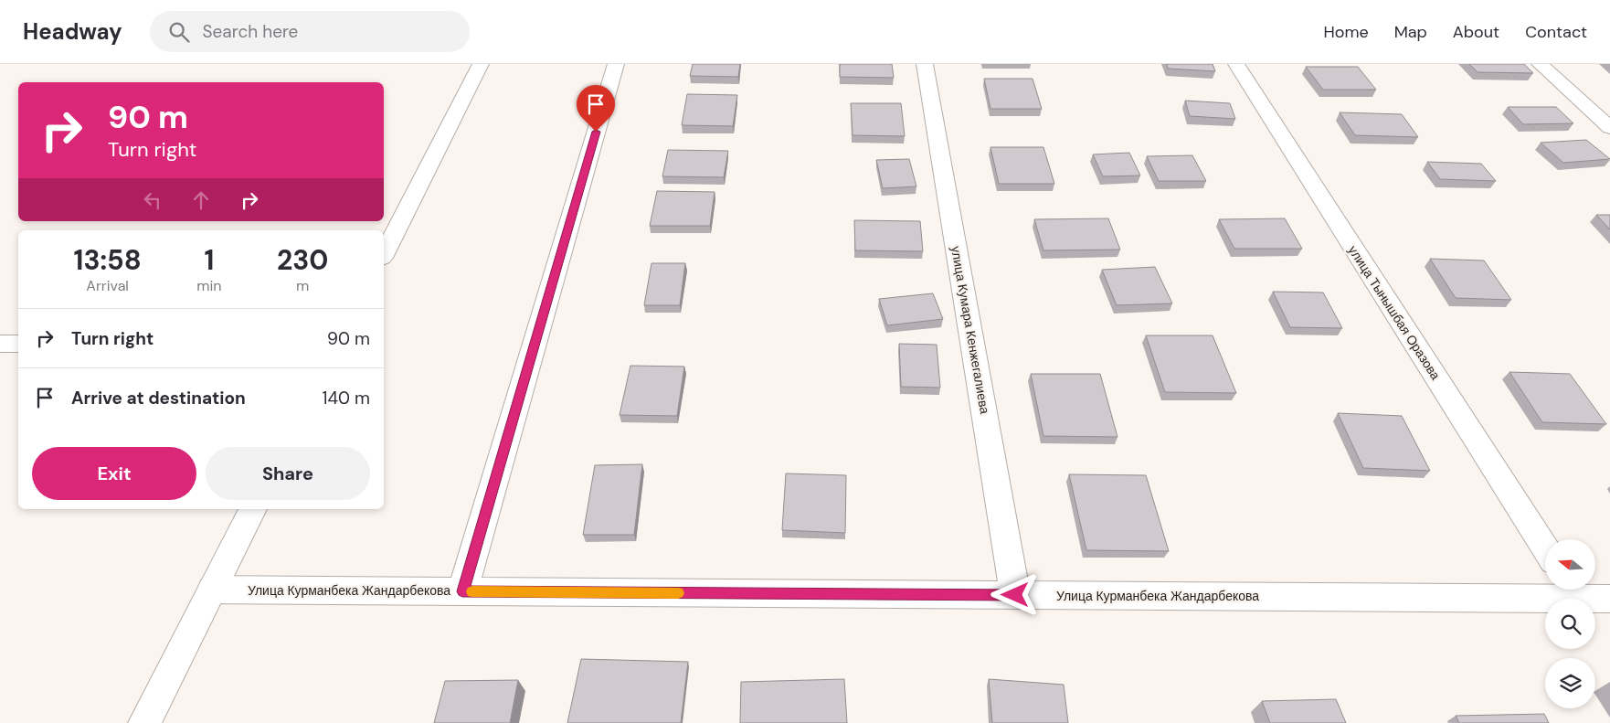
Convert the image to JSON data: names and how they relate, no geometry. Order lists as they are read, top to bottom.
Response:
{
  "streets": {
    "street": ["улица Тынышбая Оразова", "улица Кумара Кенжегалиева", "Улица Курманбека Жандарбекова"]
  },
  "crossings": [
    ["улица Кумара Кенжегалиева", "Улица Курманбека Жандарбекова"]
  ],
  "north": "left",
  "page": {
    "header": "Headway",
    "search": "Search here",
    "nav": [
      "Home",
      "Map",
      "About",
      "Contact"
    ],
    "turn": ["90 m", "Turn right"],
    "eta": [
      "13:58",
      "Arrival",
      "1",
      "min",
      "230",
      "m"
    ],
    "list": [
      {
        "name": "Turn right",
        "value": "90 m"
      },
      {
        "name": "Arrive at destination",
        "value": "140 m"
      }
    ],
    "buttons": ["Exit", "Share"]
  }
}
